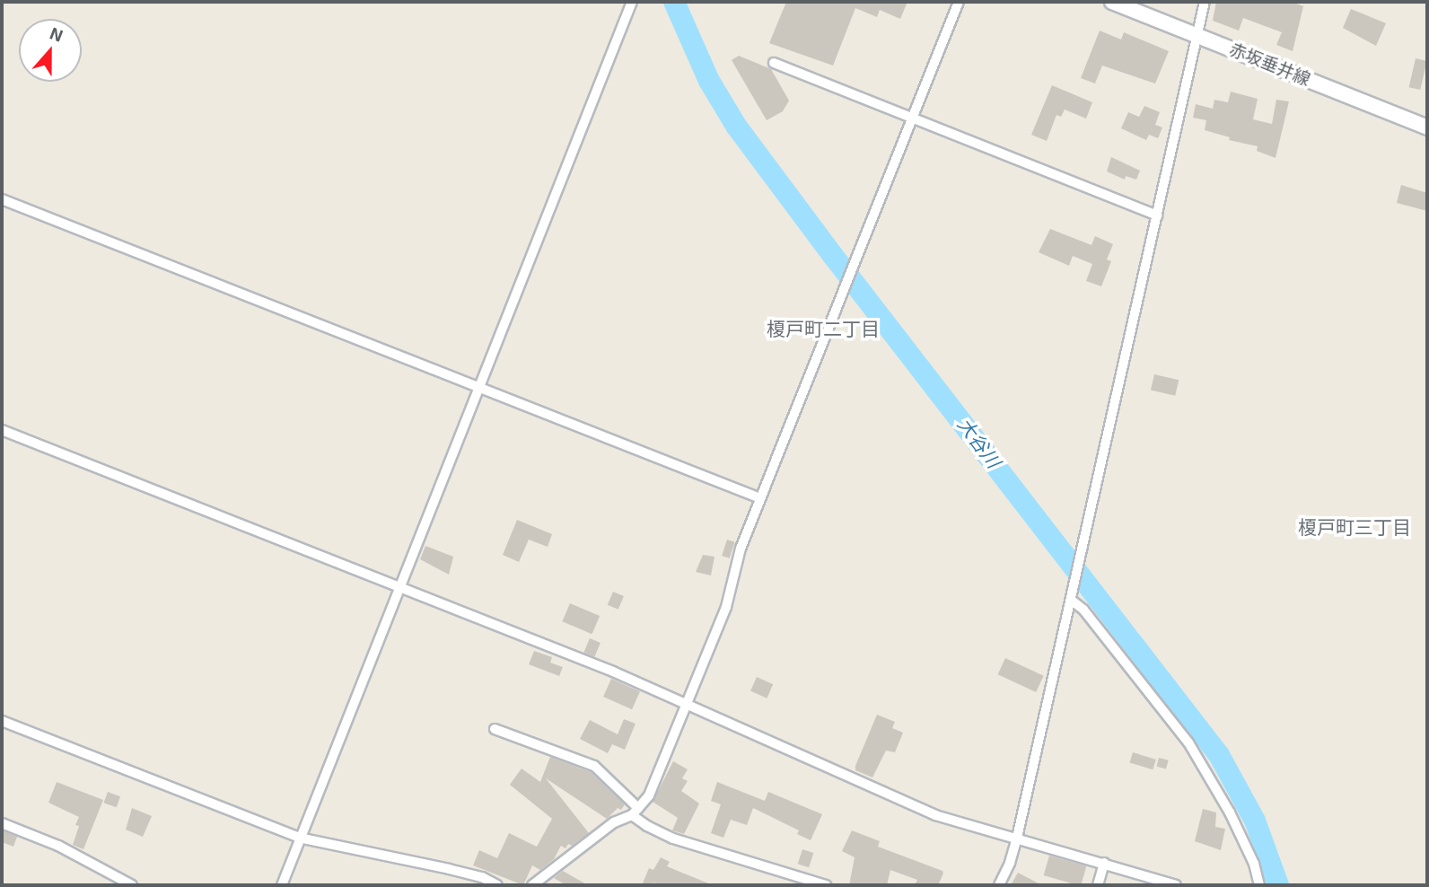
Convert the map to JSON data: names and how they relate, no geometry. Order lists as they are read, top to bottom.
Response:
{
  "streets": {
    "main road": ["赤坂垂井線"]
  },
  "districts": ["榎戸町二丁目", "榎戸町三丁目"],
  "water": ["大谷川"],
  "north": "top"
}
